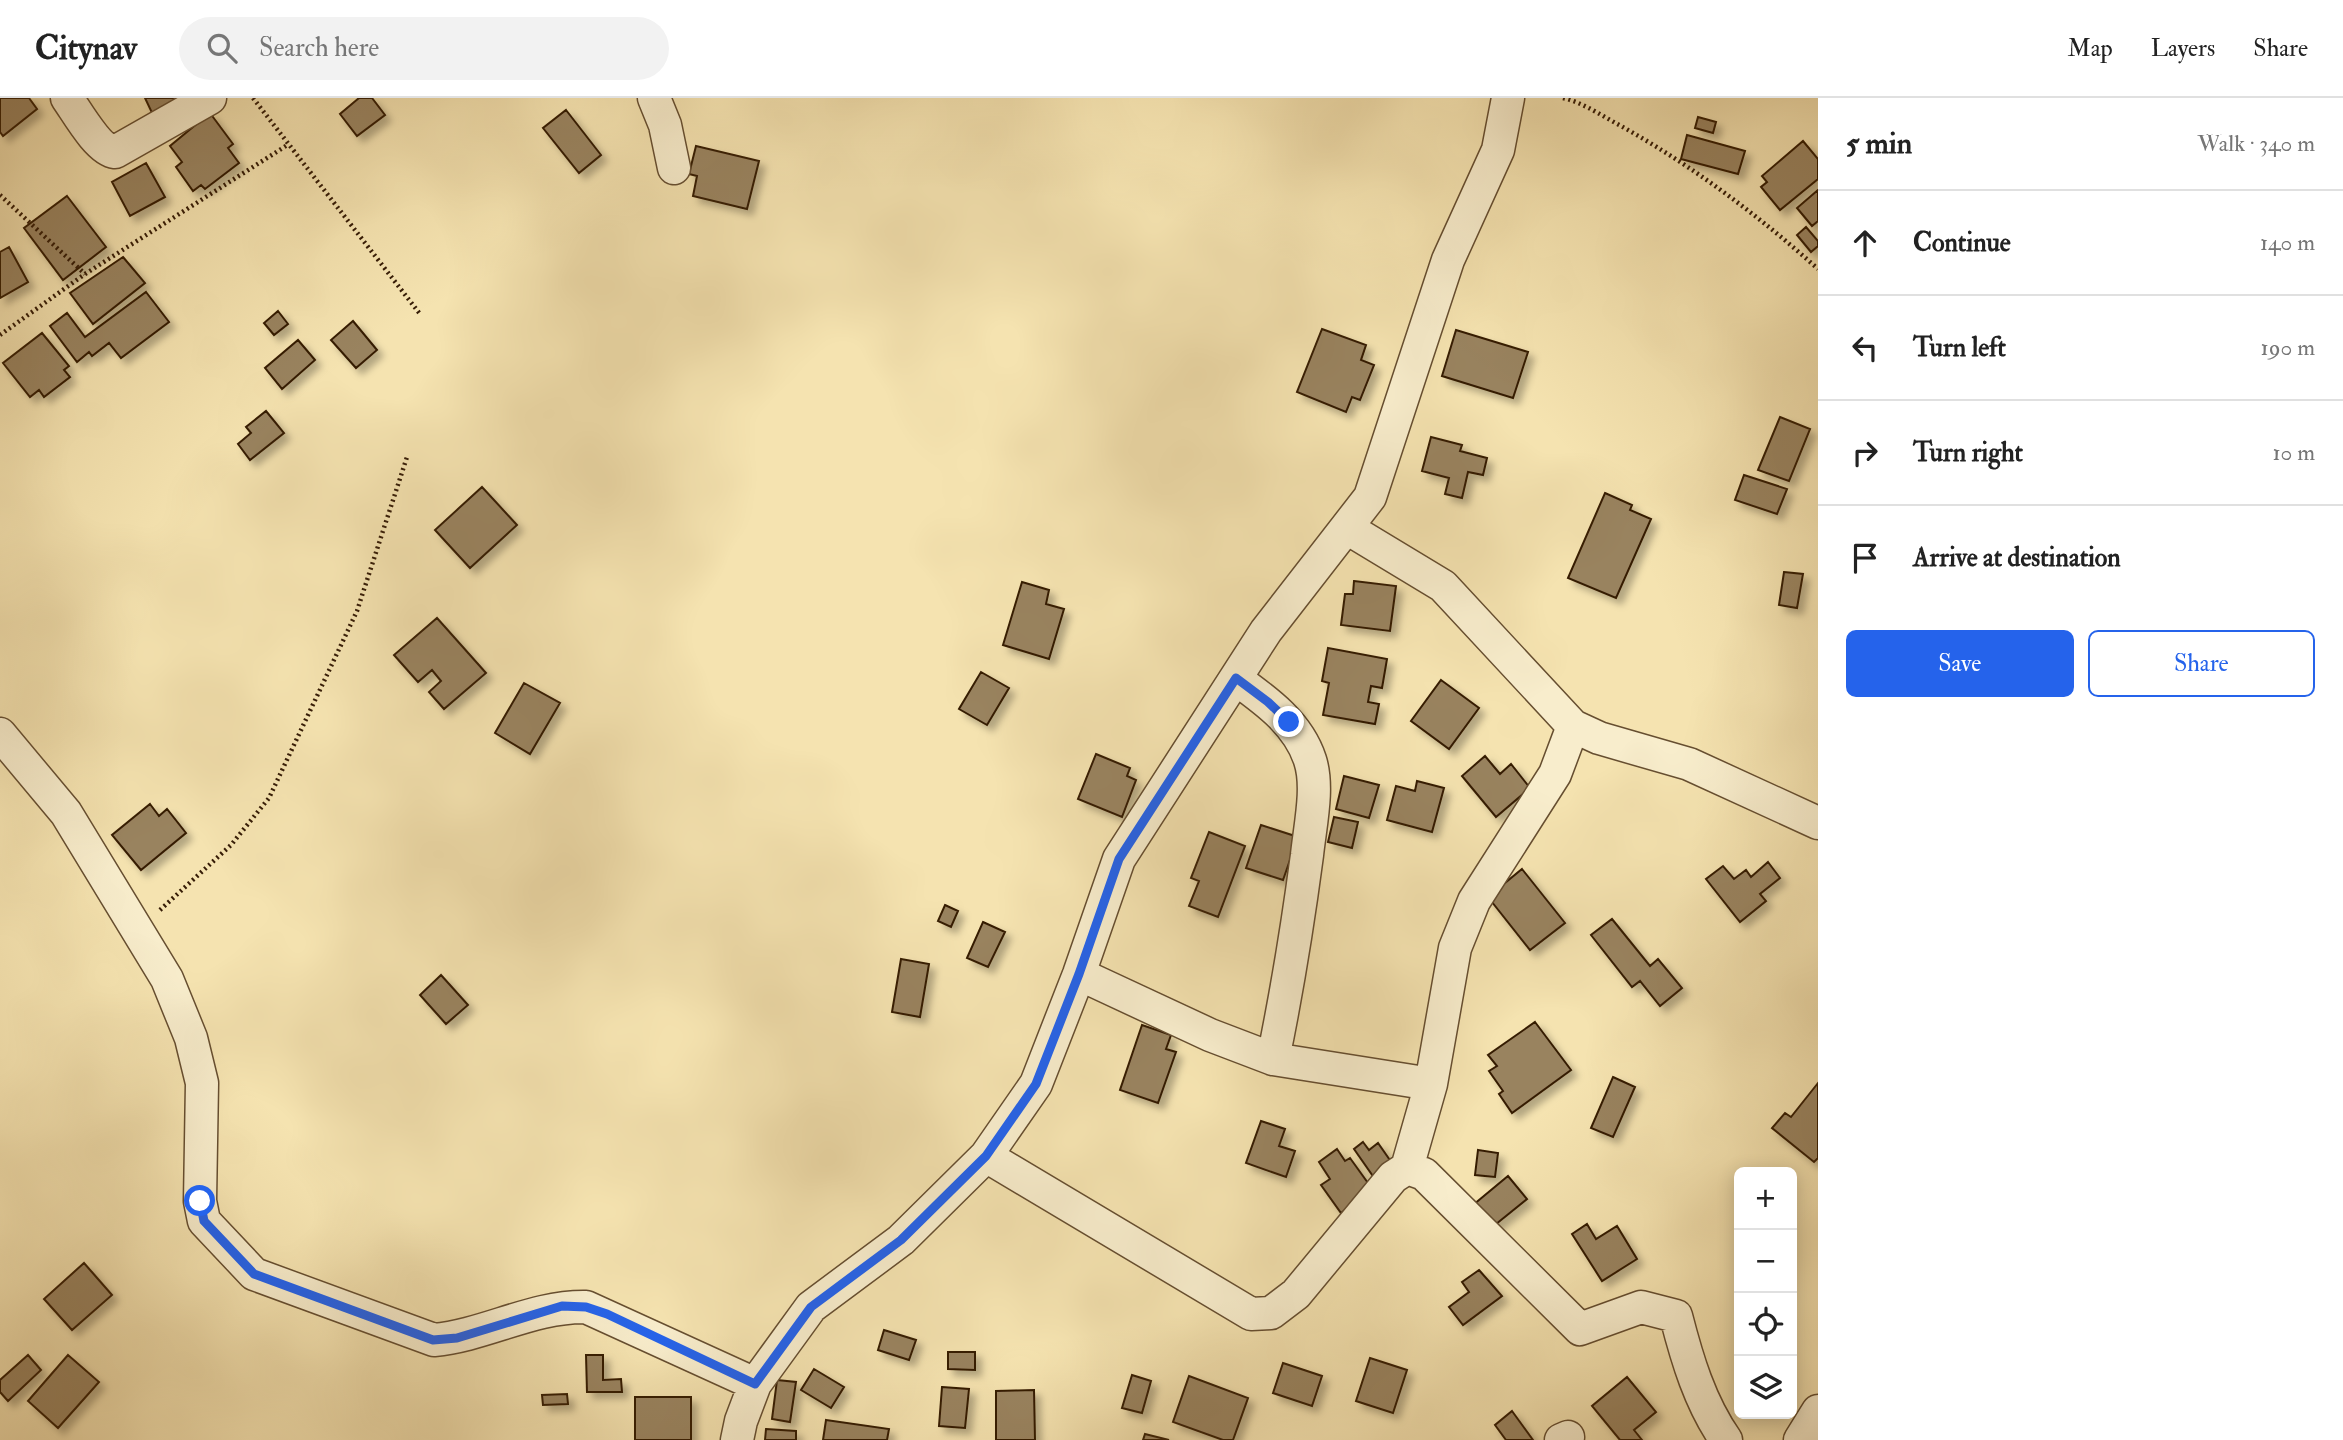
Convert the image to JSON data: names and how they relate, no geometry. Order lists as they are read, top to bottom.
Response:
{
  "page": {
    "header": "Citynav",
    "search": "Search here",
    "nav": ["Map", "Layers", "Share"],
    "heading": ["5 min", "Walk · 340 m"],
    "list": [
      ["Continue", "140 m"],
      ["Turn left", "190 m"],
      ["Turn right", "10 m"],
      "Arrive at destination"
    ],
    "buttons": ["Save", "Share"],
    "map_buttons": ["+", "−"]
  }
}
